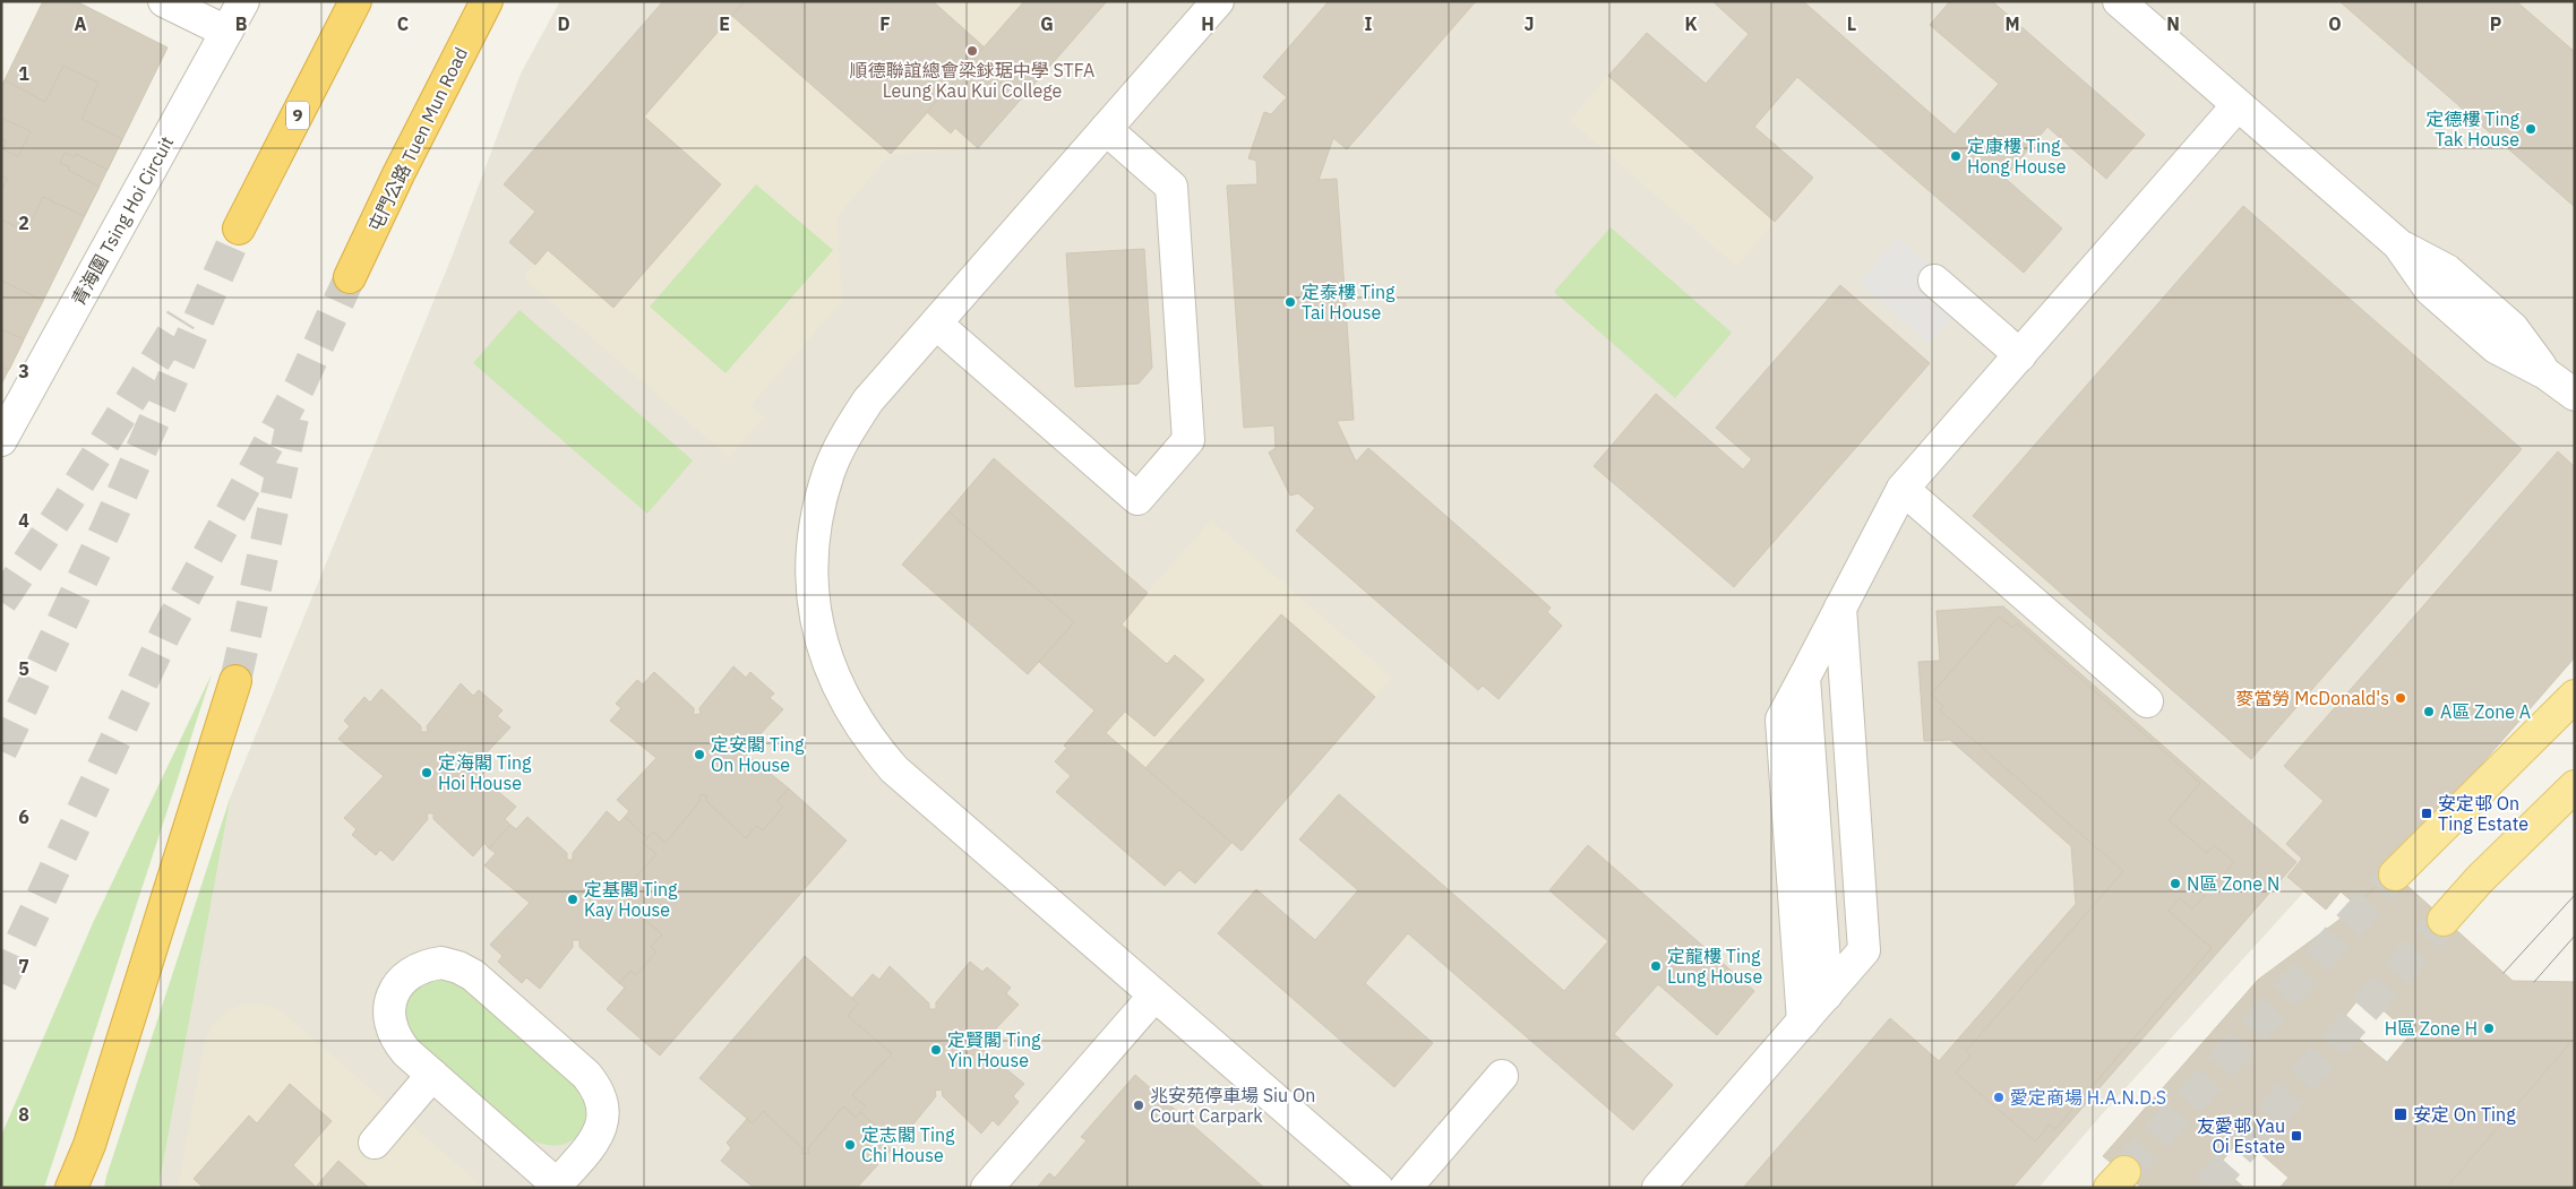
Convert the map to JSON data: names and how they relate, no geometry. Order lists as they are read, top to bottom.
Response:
{
  "streets": {
    "highway": ["9", "屯門公路 Tuen Mun Road"],
    "street": ["青海圍 Tsing Hoi Circuit"]
  },
  "places": {
    "other": [
      "順德聯誼總會梁銶琚中學 STFA Leung Kau Kui College",
      "定德樓 Ting Tak House",
      "定康樓 Ting Hong House",
      "定泰樓 Ting Tai House",
      "麥當勞 McDonald's",
      "A區 Zone A",
      "定安閣 Ting On House",
      "定海閣 Ting Hoi House",
      "N區 Zone N",
      "定基閣 Ting Kay House",
      "定龍樓 Ting Lung House",
      "H區 Zone H",
      "定賢閣 Ting Yin House",
      "愛定商場 H.A.N.D.S",
      "兆安苑停車場 Siu On Court Carpark",
      "定志閣 Ting Chi House"
    ],
    "transit": ["安定邨 On Ting Estate", "安定 On Ting", "友愛邨 Yau Oi Estate"]
  },
  "grid": {
    "columns": [
      "A",
      "B",
      "C",
      "D",
      "E",
      "F",
      "G",
      "H",
      "I",
      "J",
      "K",
      "L",
      "M",
      "N",
      "O",
      "P"
    ],
    "rows": [
      "1",
      "2",
      "3",
      "4",
      "5",
      "6",
      "7",
      "8"
    ]
  }
}
